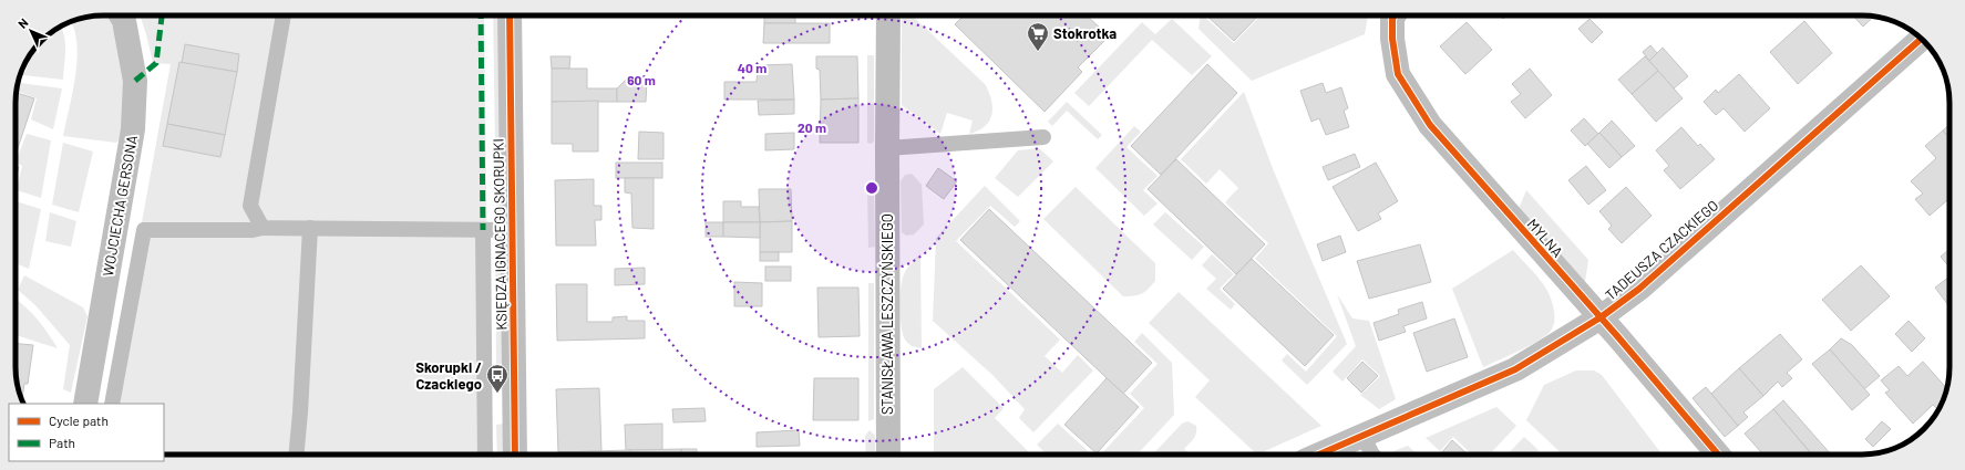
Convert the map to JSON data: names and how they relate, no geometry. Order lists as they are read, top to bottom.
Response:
{
  "streets": {
    "street": [
      "WOJCIECHA GERSONA",
      "KSIĘDZA IGNACEGO SKORUPKI",
      "MYLNA",
      "TADEUSZA CZACKIEGO",
      "STANISŁAWA LESZCZYŃSKIEGO"
    ]
  },
  "crossings": [
    ["MYLNA", "TADEUSZA CZACKIEGO"]
  ],
  "places": {
    "supermarket": ["Stokrotka"],
    "bus stop": ["Skorupki / Czackiego"]
  },
  "legend": ["Cycle path", "Path"],
  "north": "top left",
  "rings": ["40 m", "60 m", "20 m"]
}
